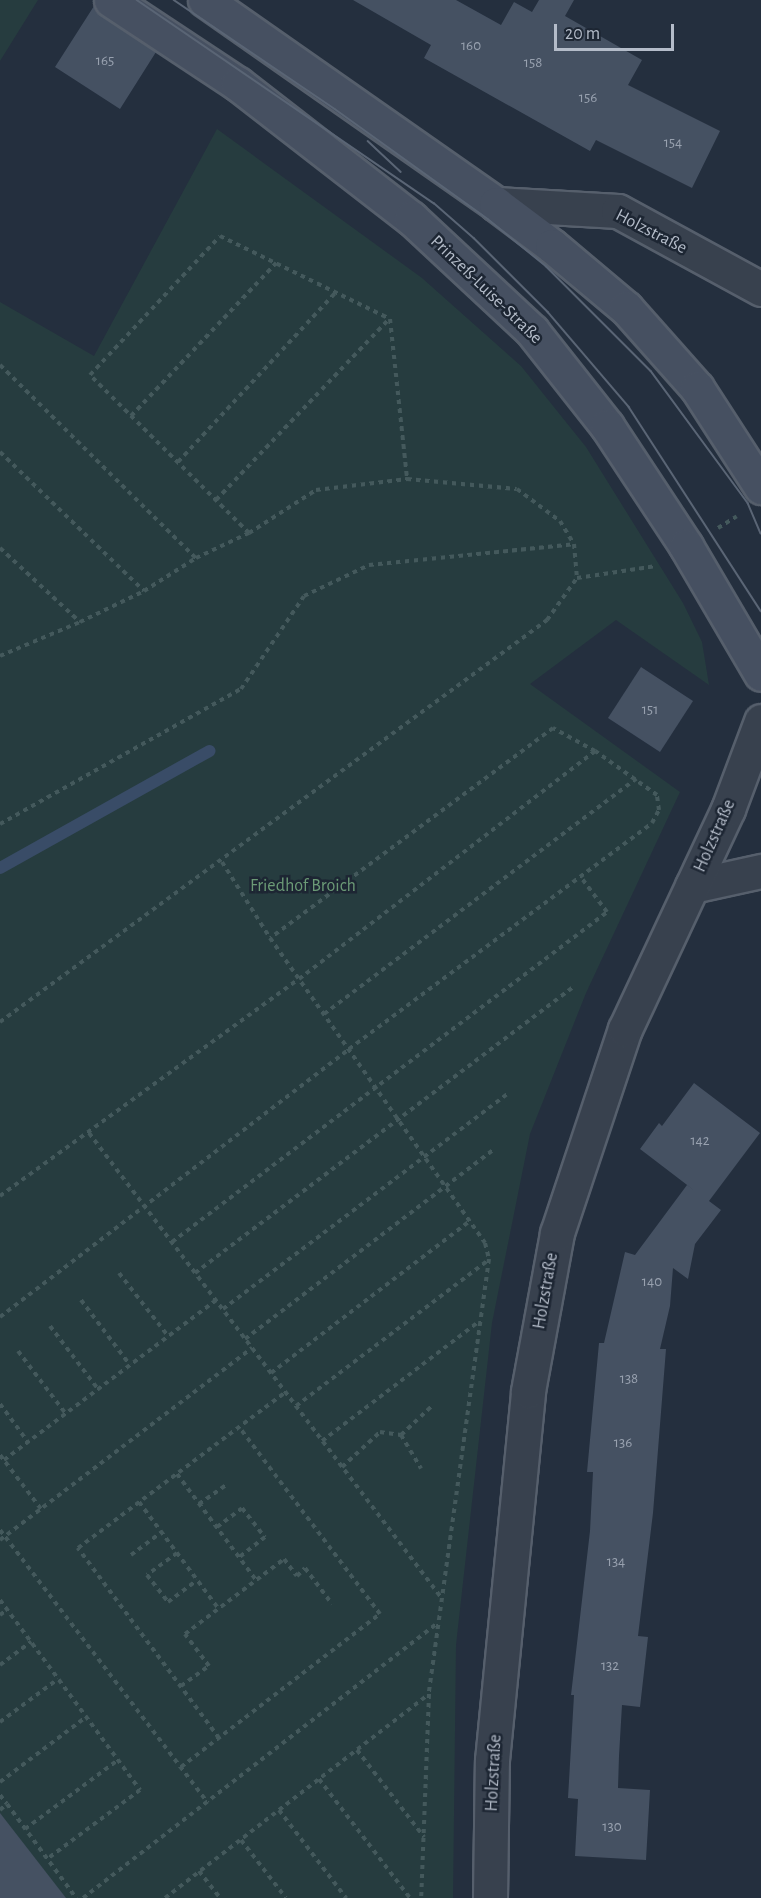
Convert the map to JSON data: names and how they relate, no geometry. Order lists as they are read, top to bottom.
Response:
{
  "streets": {
    "main road": ["Prinzeß-Luise-Straße"],
    "street": ["Holzstraße"]
  },
  "parks": ["Friedhof Broich"],
  "house_numbers": [
    "160",
    "165",
    "158",
    "156",
    "154",
    "151",
    "142",
    "140",
    "138",
    "136",
    "134",
    "132",
    "130"
  ],
  "scale_bar": "20 m"
}
